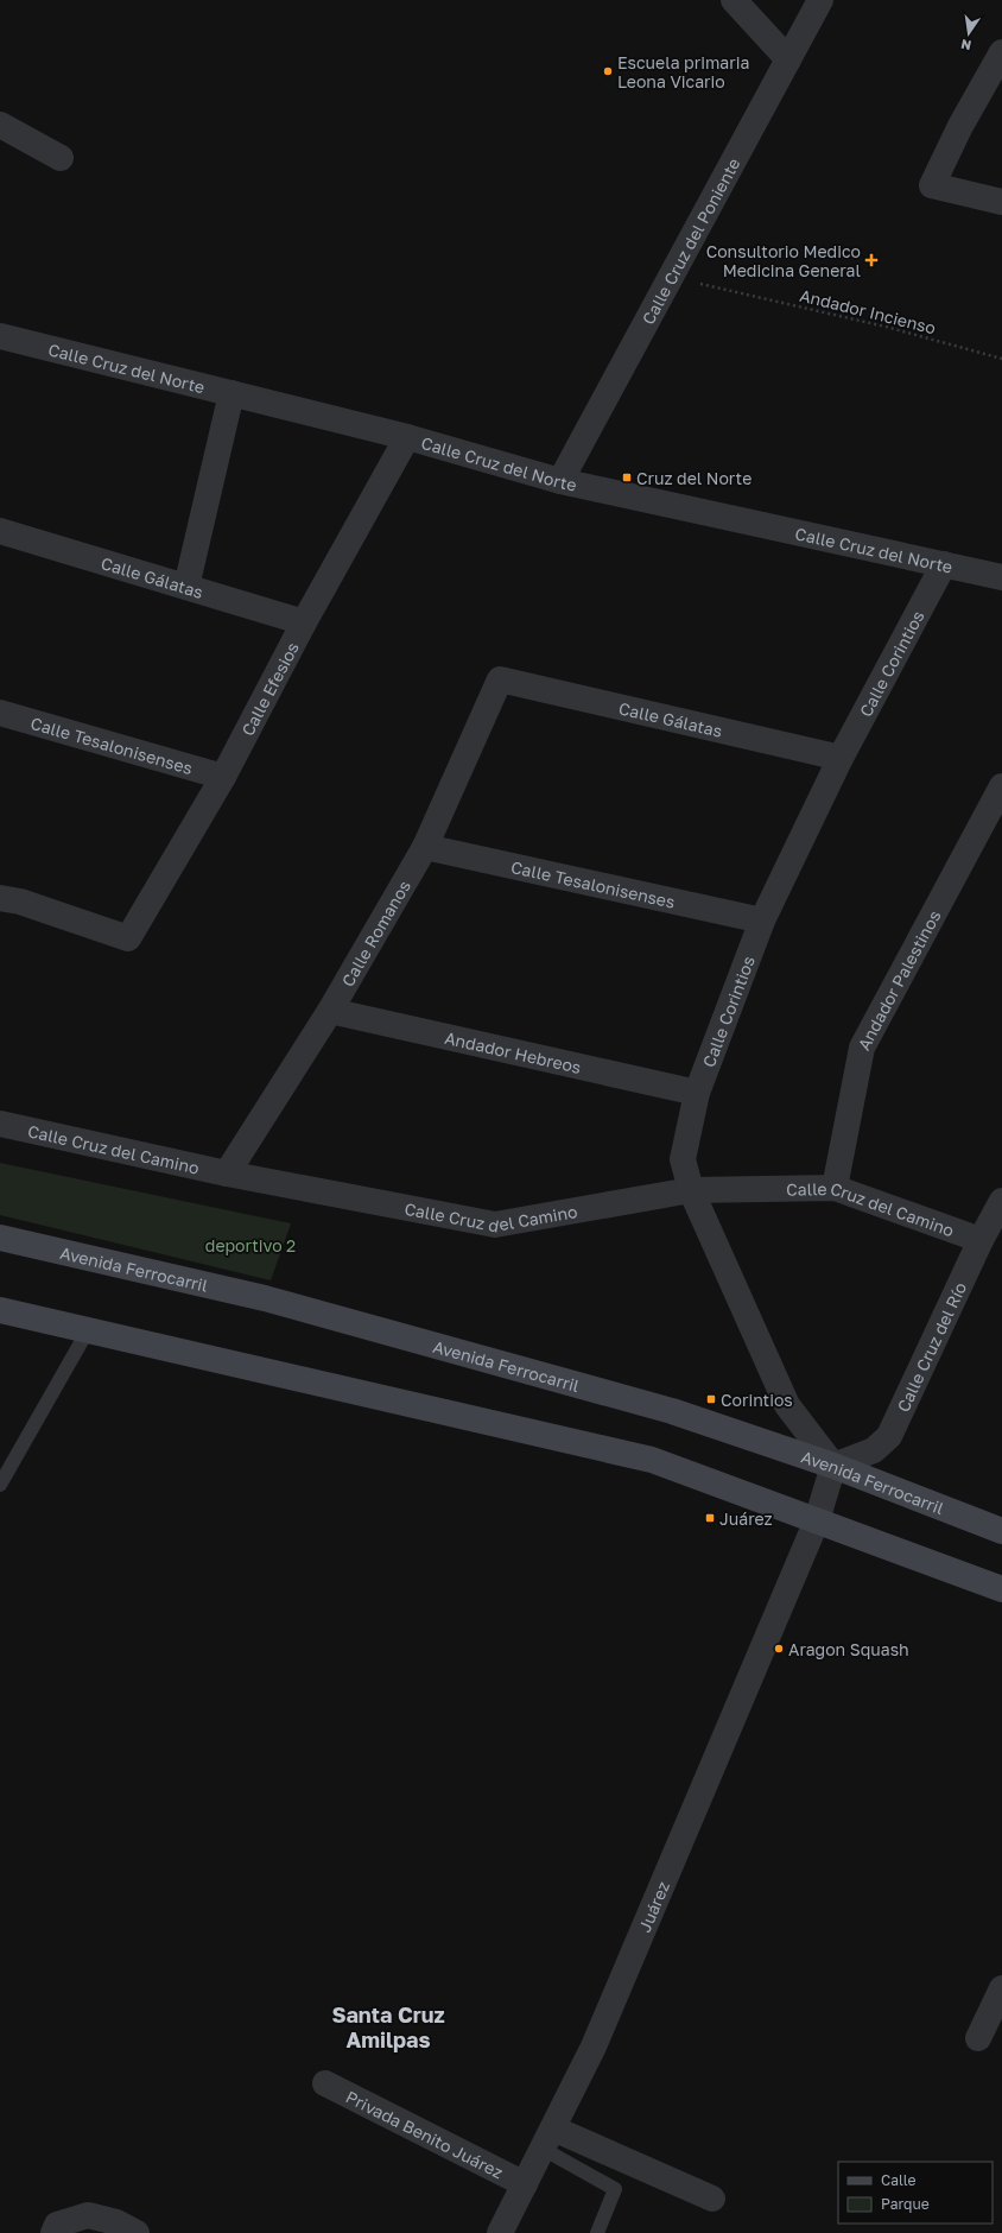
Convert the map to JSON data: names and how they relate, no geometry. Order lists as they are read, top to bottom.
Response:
{
  "streets": {
    "main road": ["Avenida Ferrocarril"],
    "street": [
      "Calle Cruz del Poniente",
      "Calle Cruz del Norte",
      "Calle Gálatas",
      "Calle Corintios",
      "Calle Efesios",
      "Calle Tesalonisenses",
      "Calle Romanos",
      "Andador Palestinos",
      "Andador Hebreos",
      "Calle Cruz del Camino",
      "Calle Cruz del Río",
      "Juárez",
      "Privada Benito Juárez"
    ],
    "path": ["Andador Incienso"]
  },
  "crossings": [
    ["Calle Cruz del Poniente", "Andador Incienso"],
    ["Calle Cruz del Poniente", "Calle Cruz del Norte"],
    ["Calle Cruz del Norte", "Calle Corintios"],
    ["Calle Cruz del Norte", "Calle Efesios"],
    ["Calle Gálatas", "Calle Corintios"],
    ["Calle Gálatas", "Calle Efesios"],
    ["Calle Gálatas", "Calle Romanos"],
    ["Calle Corintios", "Calle Tesalonisenses"],
    ["Calle Corintios", "Andador Hebreos"],
    ["Calle Corintios", "Calle Cruz del Camino"],
    ["Calle Corintios", "Avenida Ferrocarril"],
    ["Calle Corintios", "Calle Cruz del Río"],
    ["Calle Corintios", "Juárez"],
    ["Calle Efesios", "Calle Tesalonisenses"],
    ["Calle Tesalonisenses", "Calle Romanos"],
    ["Calle Romanos", "Andador Hebreos"],
    ["Calle Romanos", "Calle Cruz del Camino"],
    ["Andador Palestinos", "Calle Cruz del Camino"],
    ["Calle Cruz del Camino", "Calle Cruz del Río"],
    ["Avenida Ferrocarril", "Calle Cruz del Río"],
    ["Avenida Ferrocarril", "Juárez"],
    ["Calle Cruz del Río", "Juárez"],
    ["Juárez", "Privada Benito Juárez"]
  ],
  "districts": ["Santa Cruz Amilpas"],
  "parks": ["deportivo 2"],
  "places": {
    "other": ["Escuela primaria Leona Vicario", "Aragon Squash"],
    "health": ["Consultorio Medico Medicina General"],
    "transit": ["Cruz del Norte", "Corintios", "Juárez"]
  },
  "legend": ["Calle", "Parque"],
  "north": "bottom"
}
